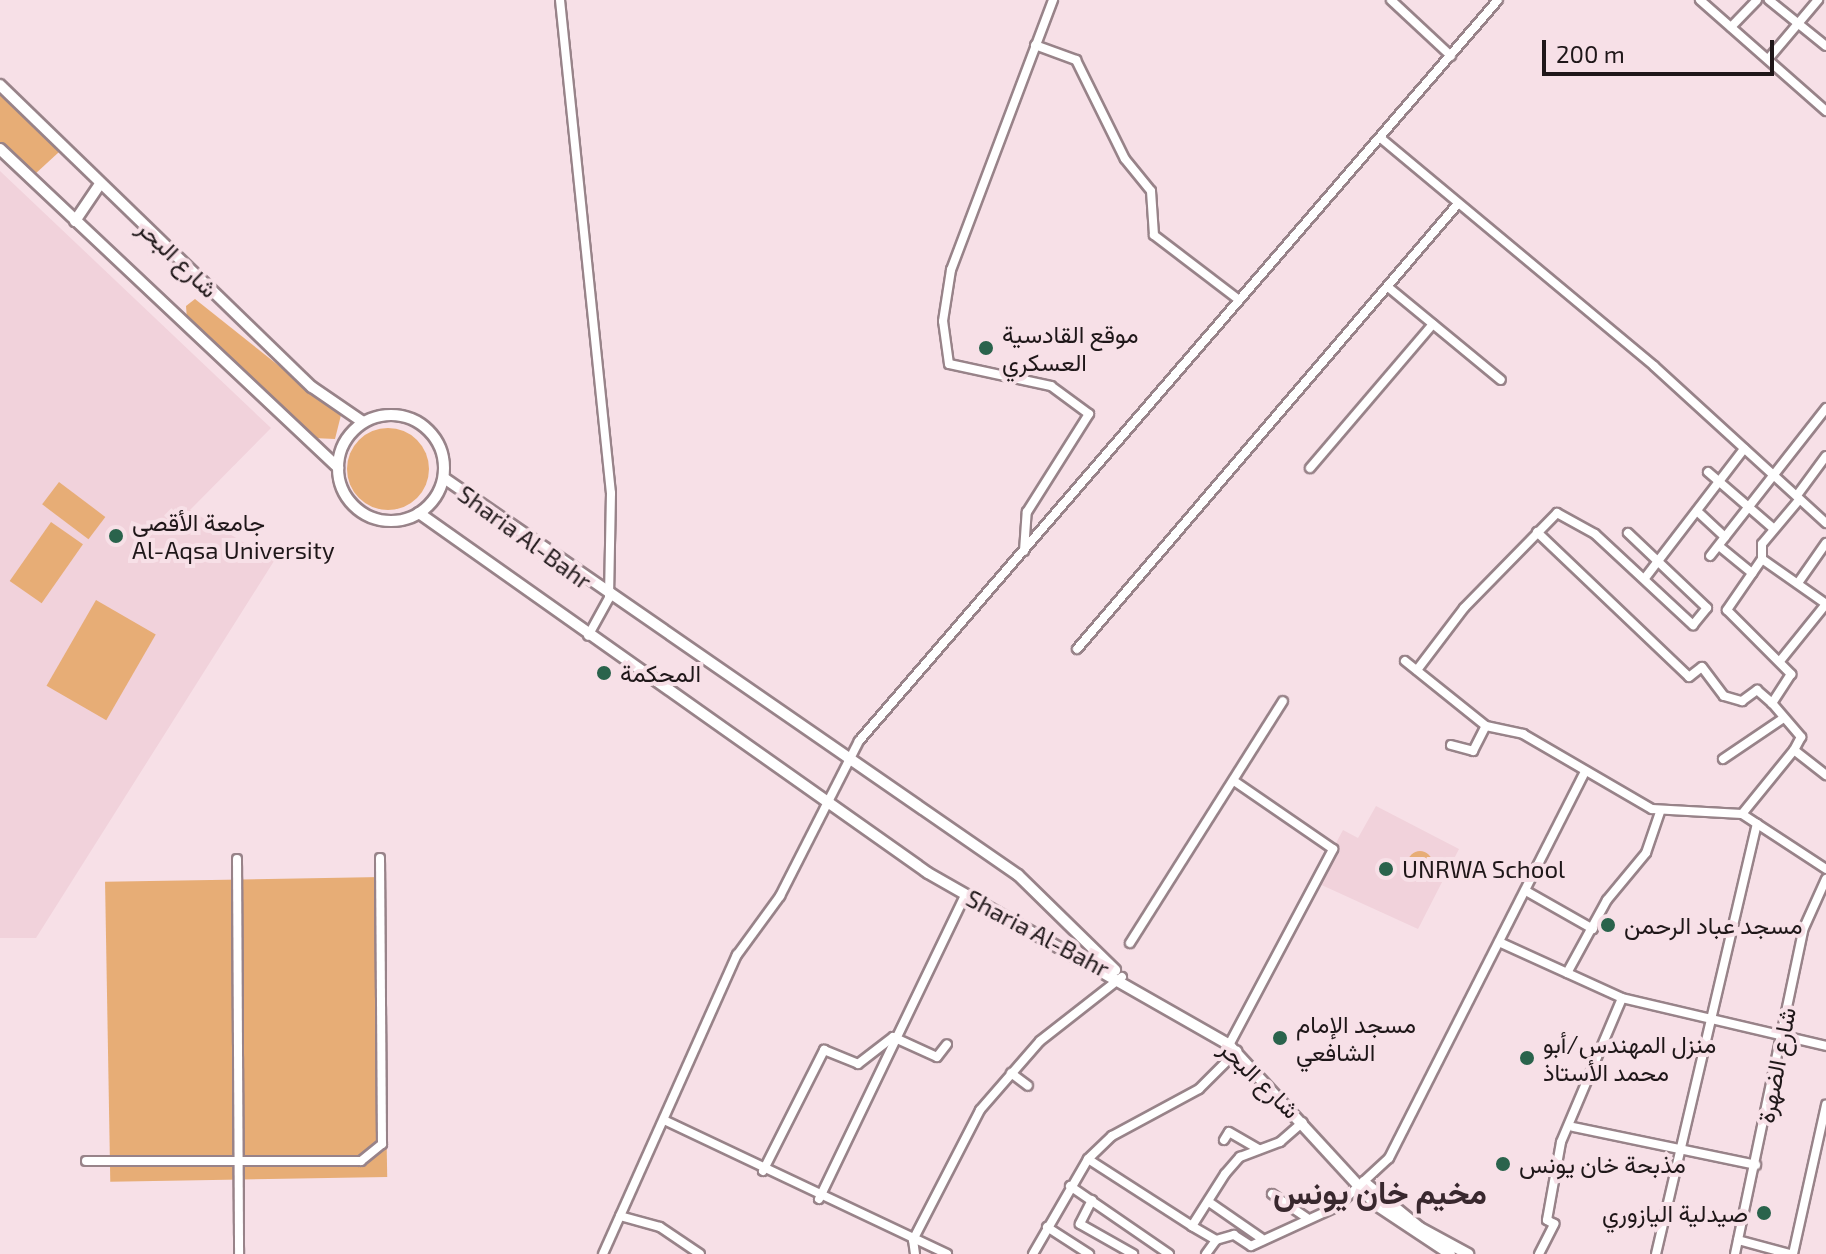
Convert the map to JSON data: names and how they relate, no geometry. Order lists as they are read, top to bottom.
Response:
{
  "streets": {
    "main road": ["شارع البحر", "Sharia Al-Bahr"],
    "street": ["شارع الضهرة"]
  },
  "crossings": [
    ["شارع البحر", "Sharia Al-Bahr"]
  ],
  "districts": ["مخيم خان يونس"],
  "places": [
    "موقع القادسية العسكري",
    "جامعة الأقصى Al-Aqsa University",
    "المحكمة",
    "UNRWA School",
    "مسجد عباد الرحمن",
    "مسجد الإمام الشافعي",
    "منزل المهندس/أبو محمد الأستاذ",
    "مذبحة خان يونس",
    "صيدلية اليازوري"
  ],
  "scale_bar": "200 m"
}
